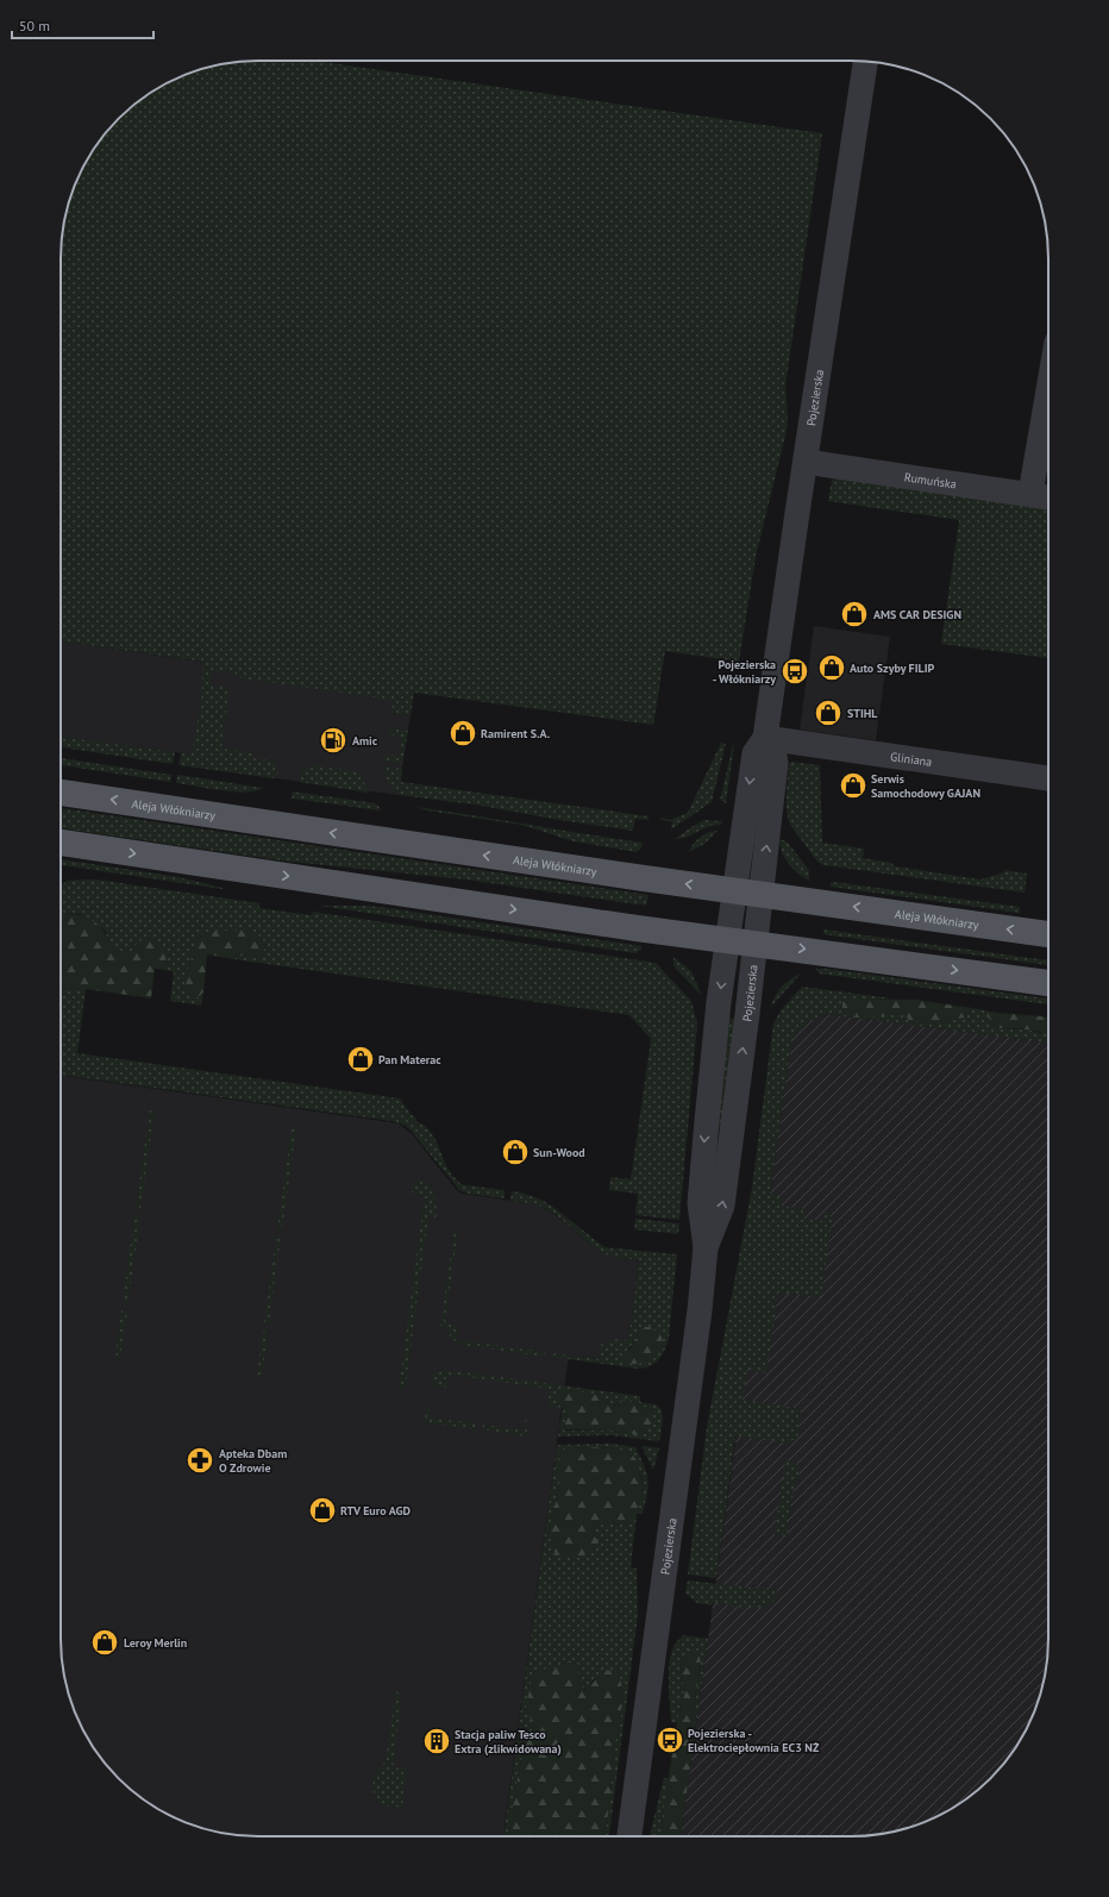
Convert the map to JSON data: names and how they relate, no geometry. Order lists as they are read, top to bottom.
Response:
{
  "streets": {
    "main road": ["Aleja Włókniarzy"],
    "street": ["Pojezierska", "Rumuńska", "Gliniana"]
  },
  "crossings": [
    ["Pojezierska", "Rumuńska"],
    ["Pojezierska", "Gliniana"],
    ["Pojezierska", "Aleja Włókniarzy"]
  ],
  "places": {
    "shop": [
      "AMS CAR DESIGN",
      "Auto Szyby FILIP",
      "STIHL",
      "Ramirent S.A.",
      "Serwis Samochodowy GAJAN",
      "Pan Materac",
      "Sun-Wood",
      "RTV Euro AGD",
      "Leroy Merlin"
    ],
    "bus stop": ["Pojezierska - Włókniarzy", "Pojezierska - Elektrociepłownia EC3 NŻ"],
    "fuel station": ["Amic"],
    "pharmacy": ["Apteka Dbam O Zdrowie"],
    "building": ["Stacja paliw Tesco Extra (zlikwidowana)"]
  },
  "scale_bar": "50 m"
}
